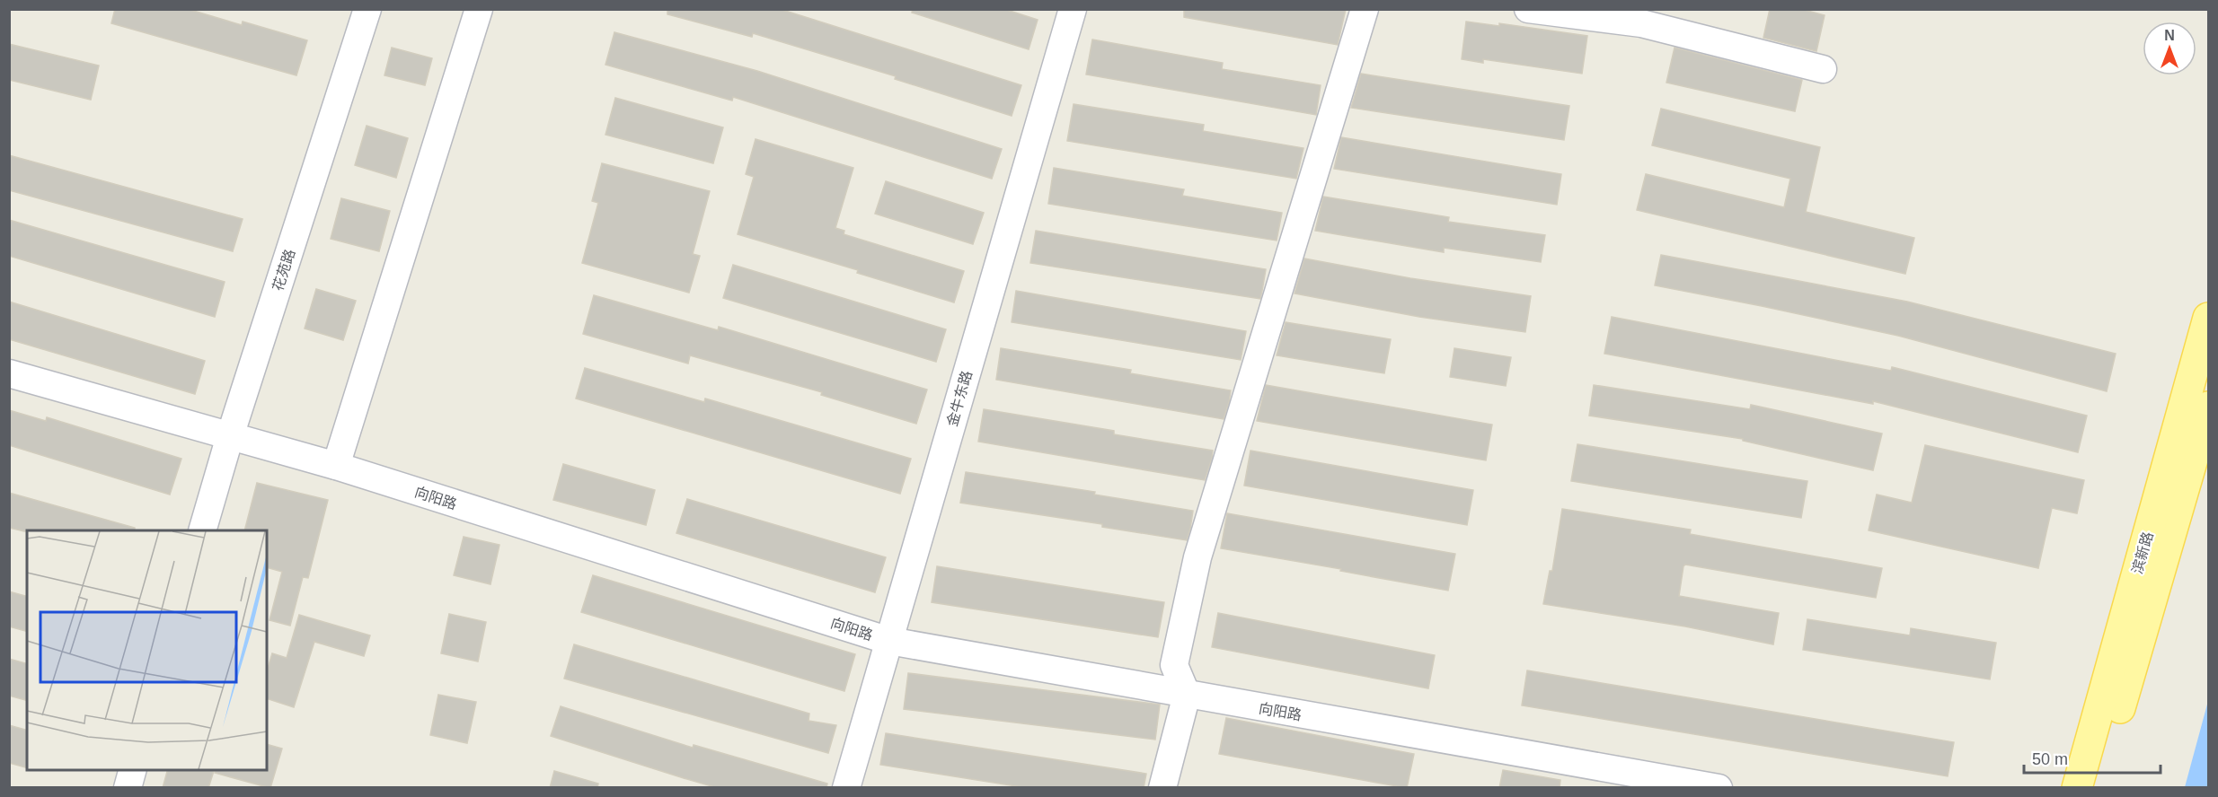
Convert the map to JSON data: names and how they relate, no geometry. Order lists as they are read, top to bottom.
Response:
{
  "streets": {
    "main road": ["滨新路"],
    "street": ["花苑路", "金牛东路", "向阳路"]
  },
  "crossings": [
    ["花苑路", "向阳路"],
    ["金牛东路", "向阳路"]
  ],
  "scale_bar": "50 m",
  "north": "top"
}
